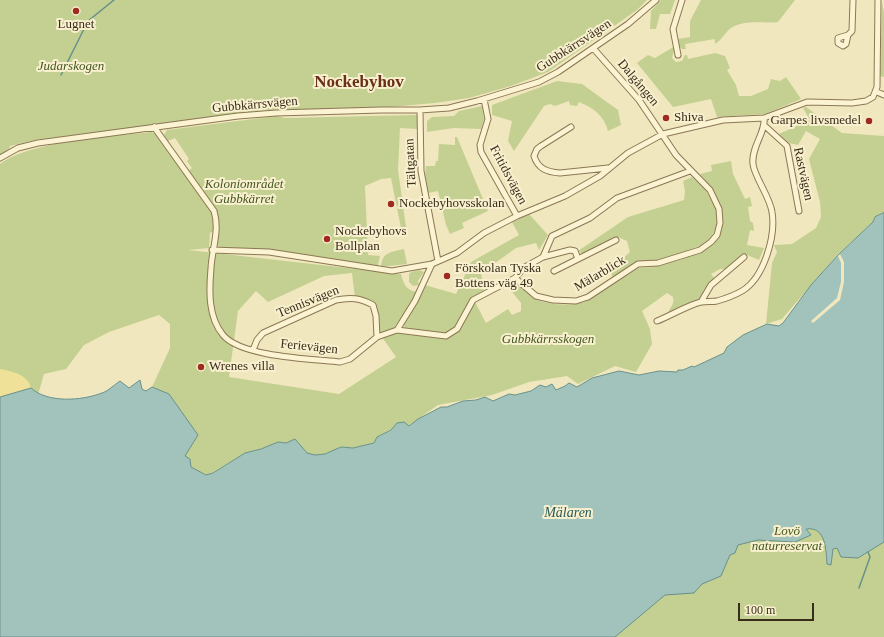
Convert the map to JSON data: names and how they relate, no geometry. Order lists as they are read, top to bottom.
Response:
{
  "streets": {
    "street": [
      "Gubbkärrsvägen",
      "Dalgången",
      "Tältgatan",
      "Rastvägen",
      "Fritidsvägen",
      "Mälarblick",
      "Tennisvägen",
      "Ferievägen"
    ]
  },
  "crossings": [
    ["Gubbkärrsvägen", "Dalgången"],
    ["Gubbkärrsvägen", "Tältgatan"],
    ["Gubbkärrsvägen", "Fritidsvägen"],
    ["Gubbkärrsvägen", "Ferievägen"],
    ["Dalgången", "Mälarblick"],
    ["Mälarblick", "Ferievägen"],
    ["Tennisvägen", "Ferievägen"]
  ],
  "districts": ["Nockebyhov"],
  "water": ["Mälaren"],
  "parks": [
    "Judarskogen",
    "Koloniområdet Gubbkärret",
    "Gubbkärrsskogen",
    "Lovö naturreservat"
  ],
  "places": [
    "Lugnet",
    "Shiva",
    "Garpes livsmedel",
    "Nockebyhovsskolan",
    "Nockebyhovs Bollplan",
    "Förskolan Tyska Bottens väg 49",
    "Wrenes villa"
  ],
  "scale_bar": "100 m"
}
